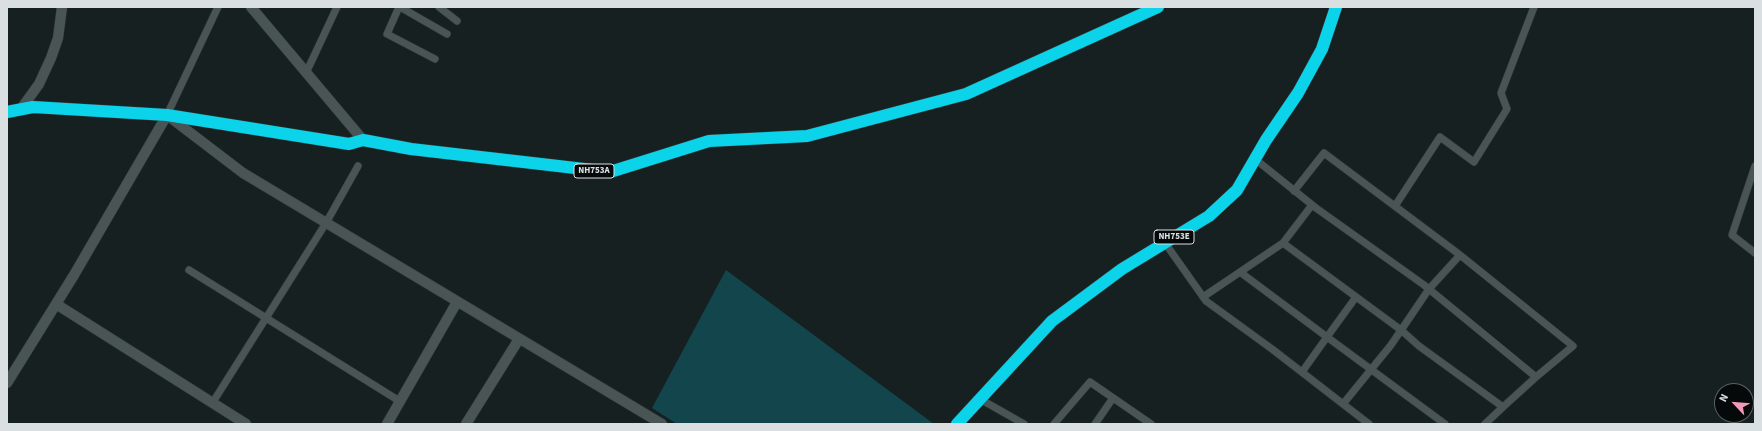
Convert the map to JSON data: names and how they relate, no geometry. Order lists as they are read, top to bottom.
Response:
{
  "streets": {
    "highway": ["NH753A", "NH753E"]
  },
  "north": "top left"
}
